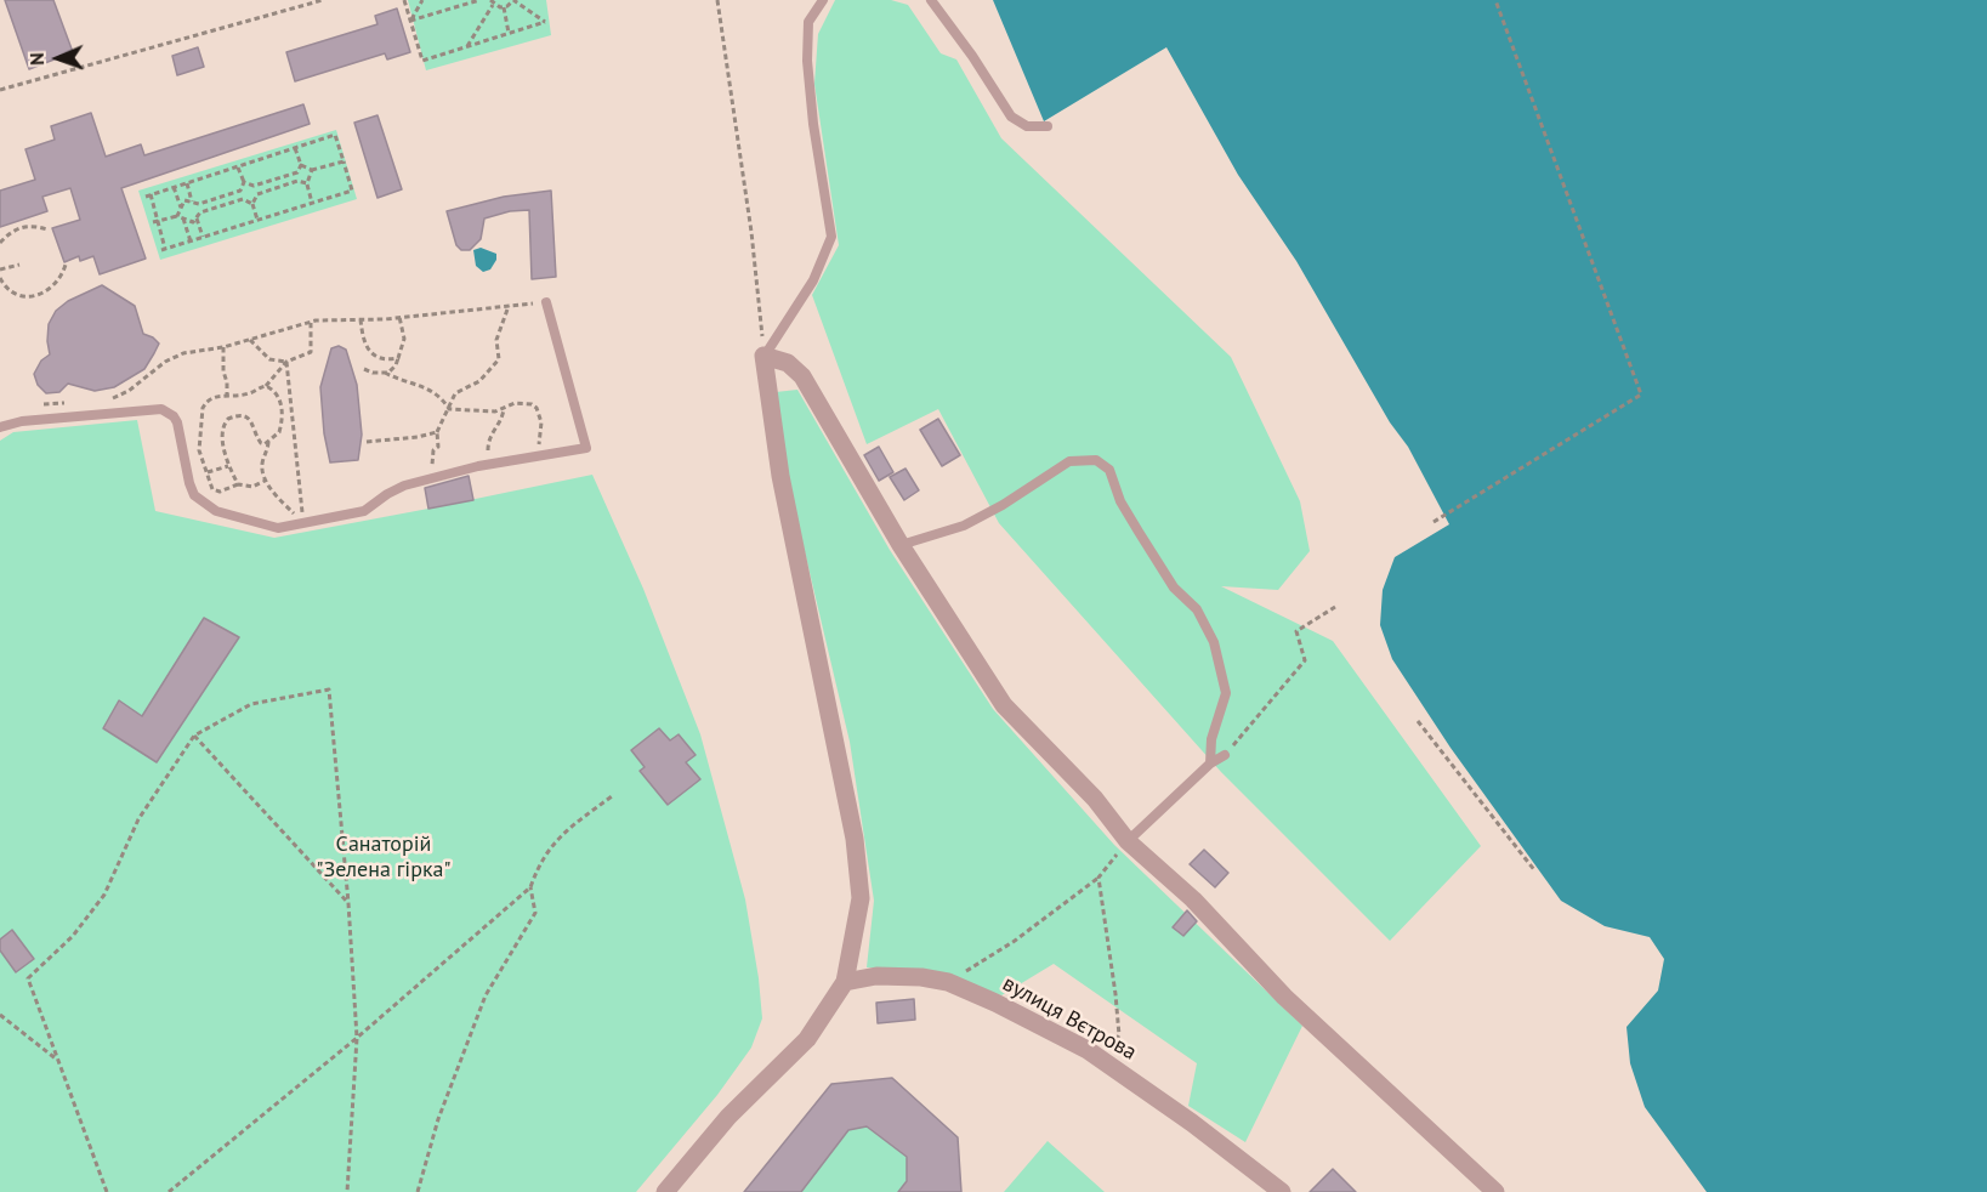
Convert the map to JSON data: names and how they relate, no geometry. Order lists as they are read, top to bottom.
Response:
{
  "streets": {
    "street": ["вулиця Вєтрова"]
  },
  "parks": ["Санаторій \"Зелена гірка\""],
  "north": "left"
}
